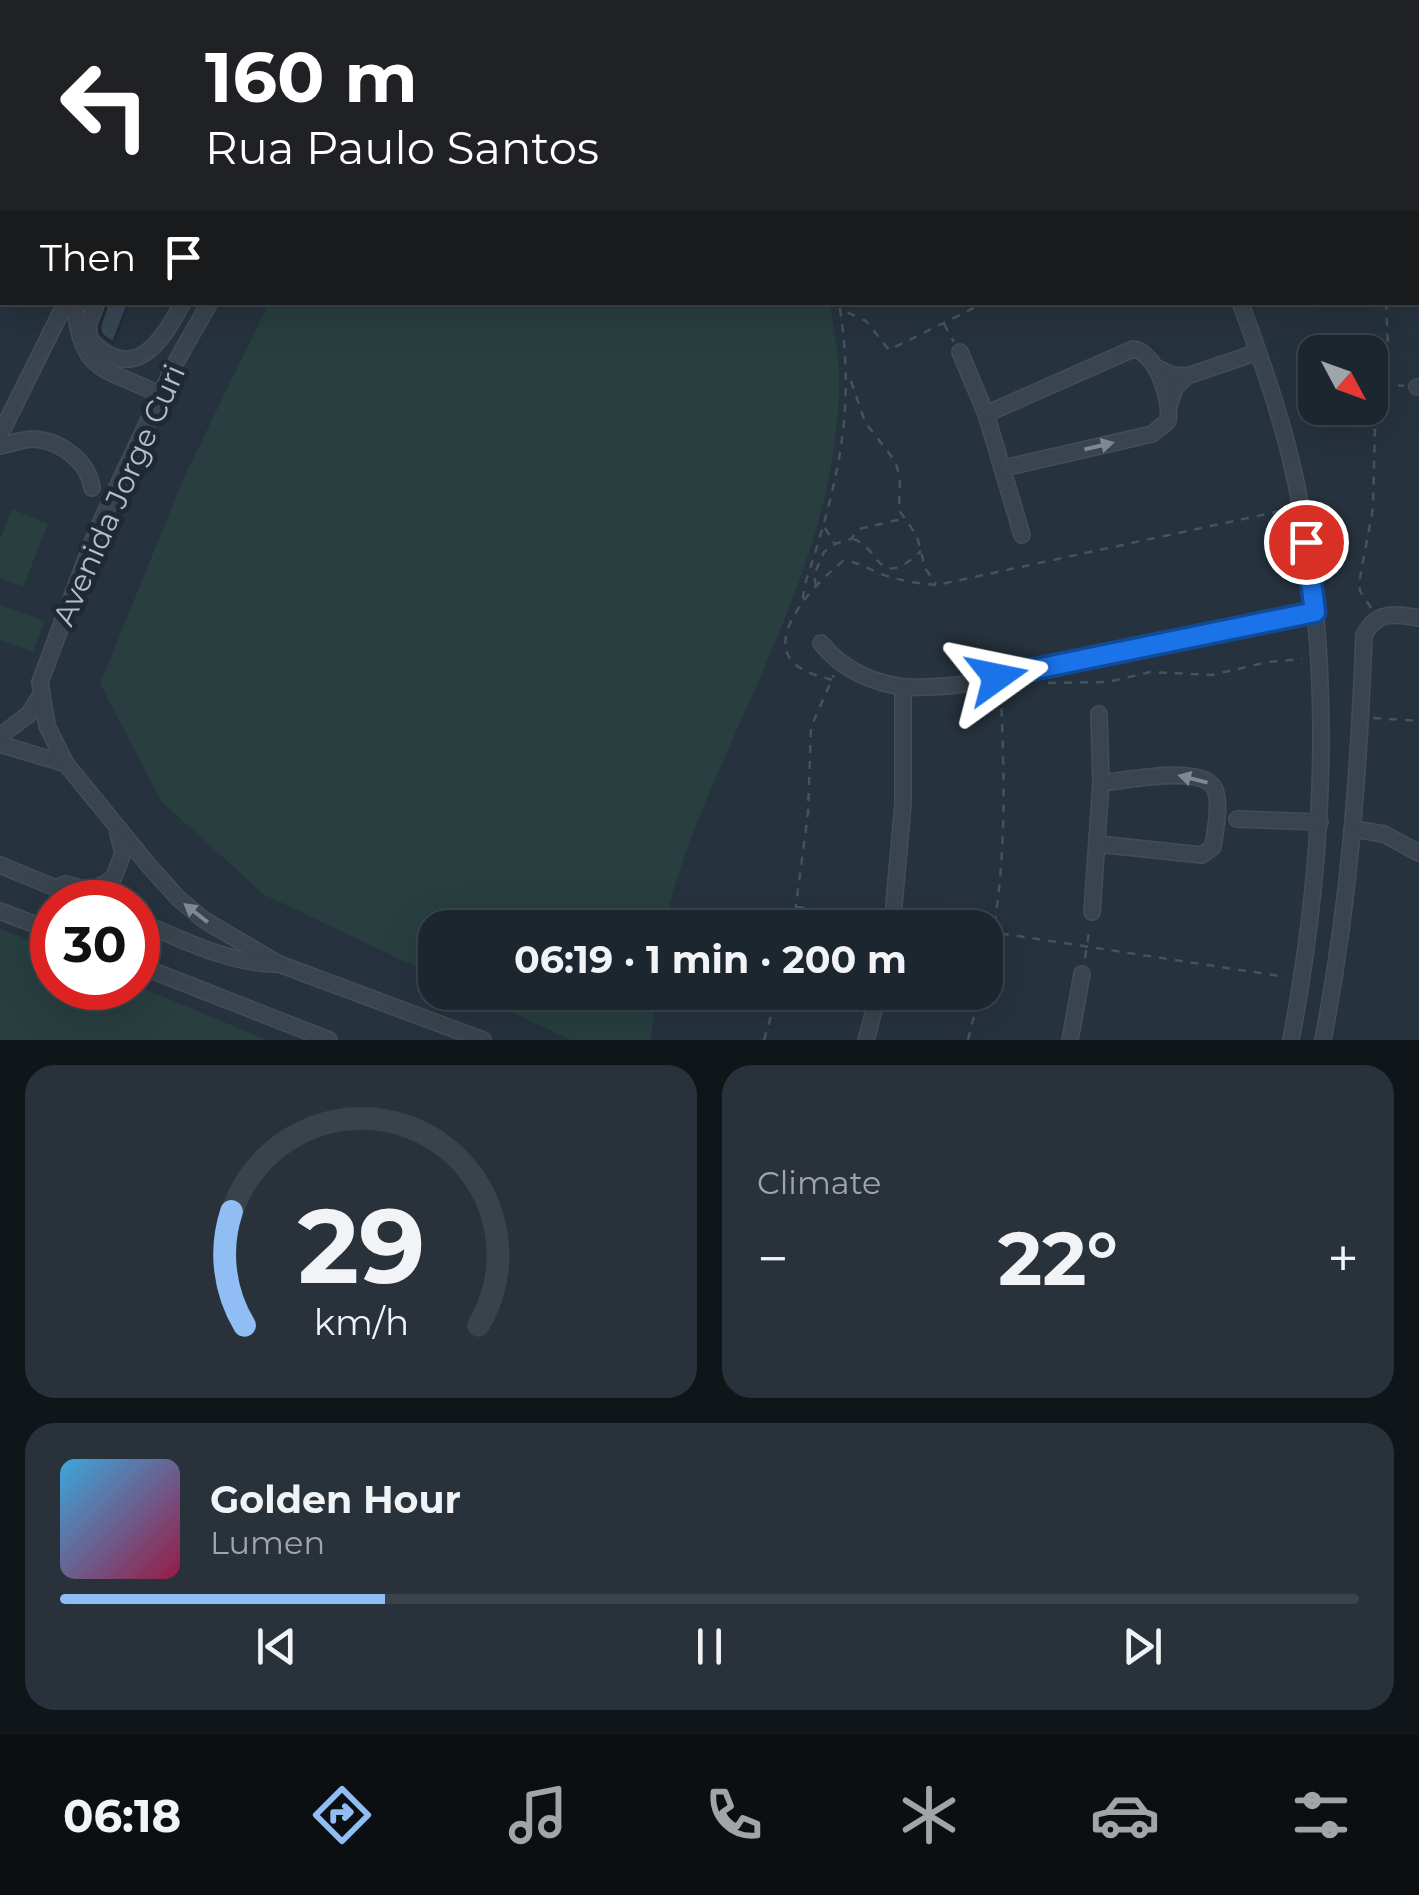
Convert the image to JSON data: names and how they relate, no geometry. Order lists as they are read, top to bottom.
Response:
{
  "streets": {
    "street": ["Avenida Jorge Curi"]
  },
  "north": "bottom right",
  "page": {
    "turn": ["160 m", "Rua Paulo Santos"],
    "then": "Then",
    "limit": "30",
    "trip": "06:19 · 1 min · 200 m",
    "tile": "Climate",
    "heat": ["−", "22°", "+"],
    "song": ["Golden Hour", "Lumen"],
    "tabs": "06:18",
    "gauge": ["29", "km/h"]
  }
}
